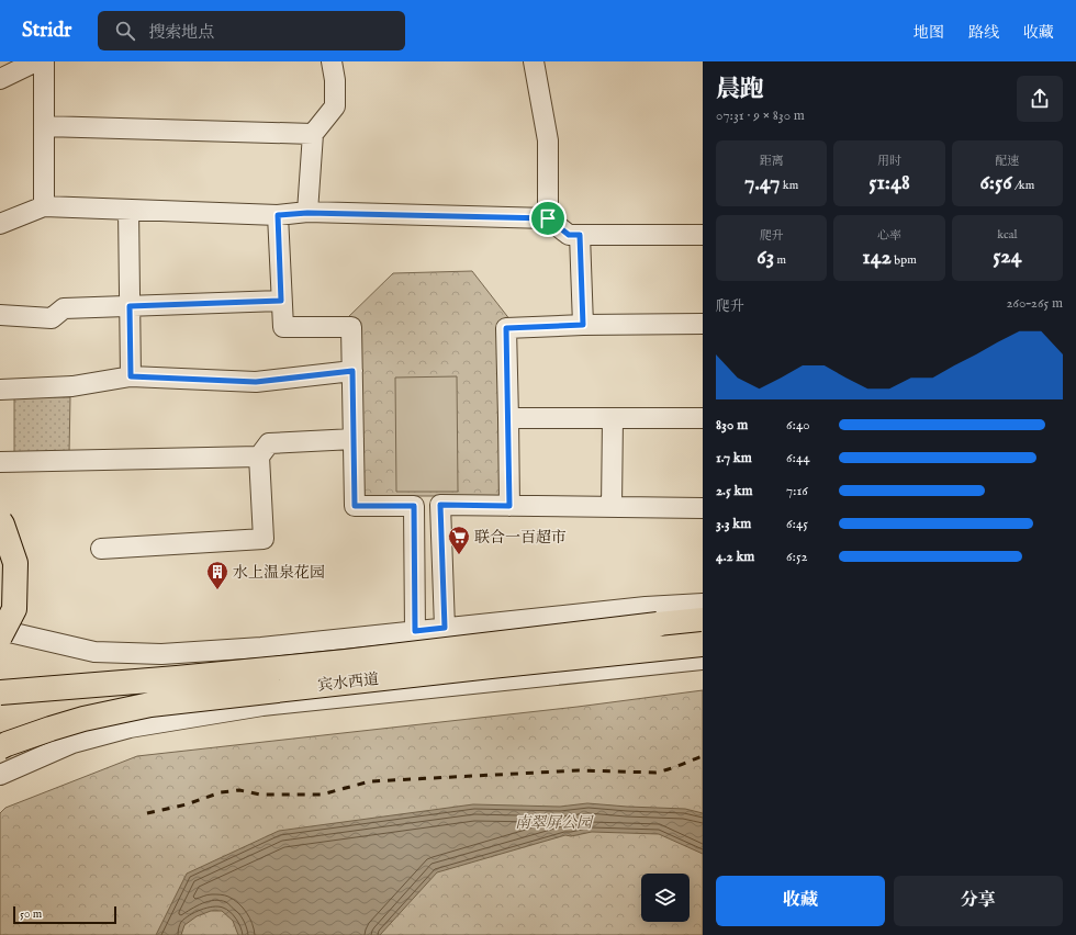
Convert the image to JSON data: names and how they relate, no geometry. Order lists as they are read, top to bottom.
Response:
{
  "streets": {
    "main road": ["宾水西道"]
  },
  "parks": ["南翠屏公园"],
  "places": {
    "supermarket": ["联合一百超市"],
    "building": ["水上温泉花园"]
  },
  "scale_bar": "50 m",
  "page": {
    "header": "Stridr",
    "search": "搜索地点",
    "nav": ["地图", "路线", "收藏"],
    "heading": ["晨跑", "07:31 · 9 × 830 m"],
    "stats": [
      ["距离", "7.47 km"],
      ["用时", "51:48"],
      ["配速", "6:56 /km"],
      ["爬升", "63 m"],
      ["心率", "142 bpm"],
      ["kcal", "524"]
    ],
    "chart": ["爬升", "260–265 m"],
    "list": [
      {
        "name": "830 m",
        "note": "6:40"
      },
      {
        "name": "1.7 km",
        "note": "6:44"
      },
      {
        "name": "2.5 km",
        "note": "7:16"
      },
      {
        "name": "3.3 km",
        "note": "6:45"
      },
      {
        "name": "4.2 km",
        "note": "6:52"
      }
    ],
    "buttons": ["收藏", "分享"],
    "scale": "50 m"
  }
}
